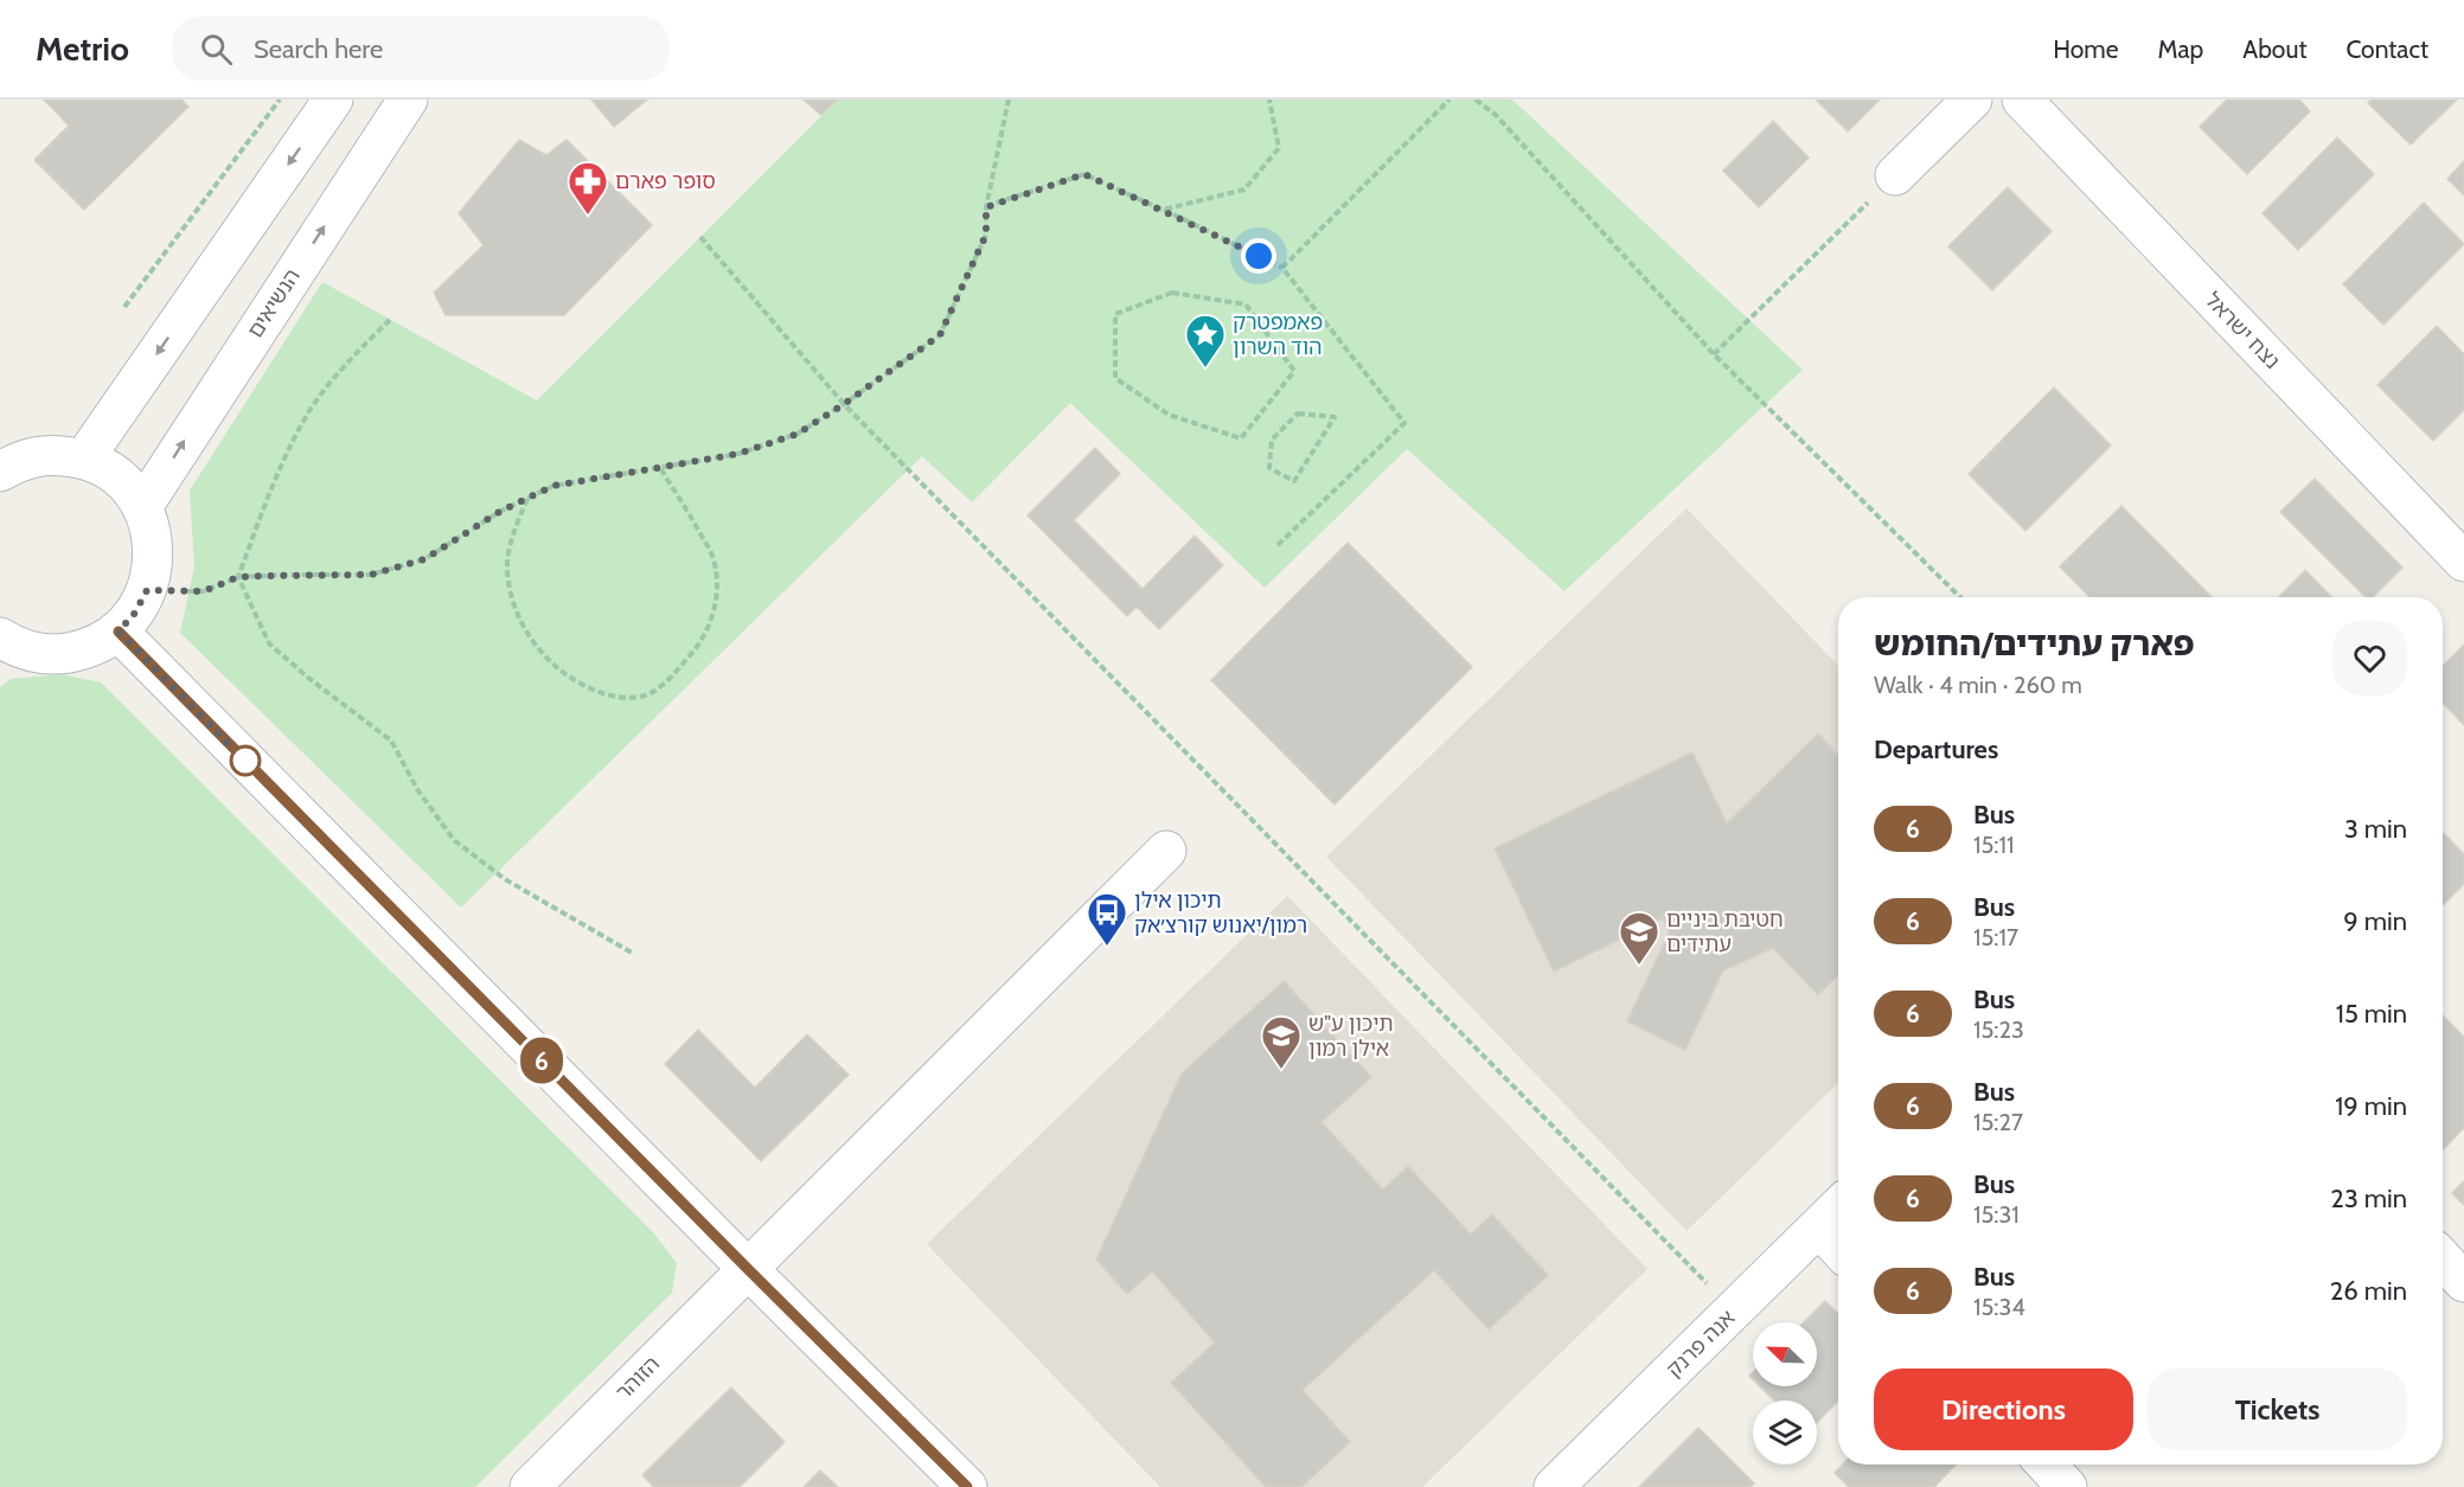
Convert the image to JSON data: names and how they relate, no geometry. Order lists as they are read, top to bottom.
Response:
{
  "streets": {
    "street": [
      "הנשיאים",
      "נצח ישראל",
      "אנה פרנק",
      "הזוהר"
    ]
  },
  "places": {
    "pharmacy": ["סופר פארם"],
    "place": ["פאמפטרק הוד השרון"],
    "bus stop": ["תיכון אילן רמון/יאנוש קורצ׳אק"],
    "school or university": ["חטיבת ביניים עתידים", "תיכון ע\"ש אילן רמון"]
  },
  "lines": ["bus line 6"],
  "north": "top left",
  "page": {
    "header": "Metrio",
    "search": "Search here",
    "nav": [
      "Home",
      "Map",
      "About",
      "Contact"
    ],
    "on_map": "6",
    "heading": [
      ["פארק עתידים/החומש", "Walk · 4 min · 260 m"],
      "Departures"
    ],
    "list": [
      {
        "mark": "6",
        "name": "Bus",
        "note": "15:11",
        "value": "3 min"
      },
      {
        "mark": "6",
        "name": "Bus",
        "note": "15:17",
        "value": "9 min"
      },
      {
        "mark": "6",
        "name": "Bus",
        "note": "15:23",
        "value": "15 min"
      },
      {
        "mark": "6",
        "name": "Bus",
        "note": "15:27",
        "value": "19 min"
      },
      {
        "mark": "6",
        "name": "Bus",
        "note": "15:31",
        "value": "23 min"
      },
      {
        "mark": "6",
        "name": "Bus",
        "note": "15:34",
        "value": "26 min"
      }
    ],
    "buttons": ["Directions", "Tickets"]
  }
}
